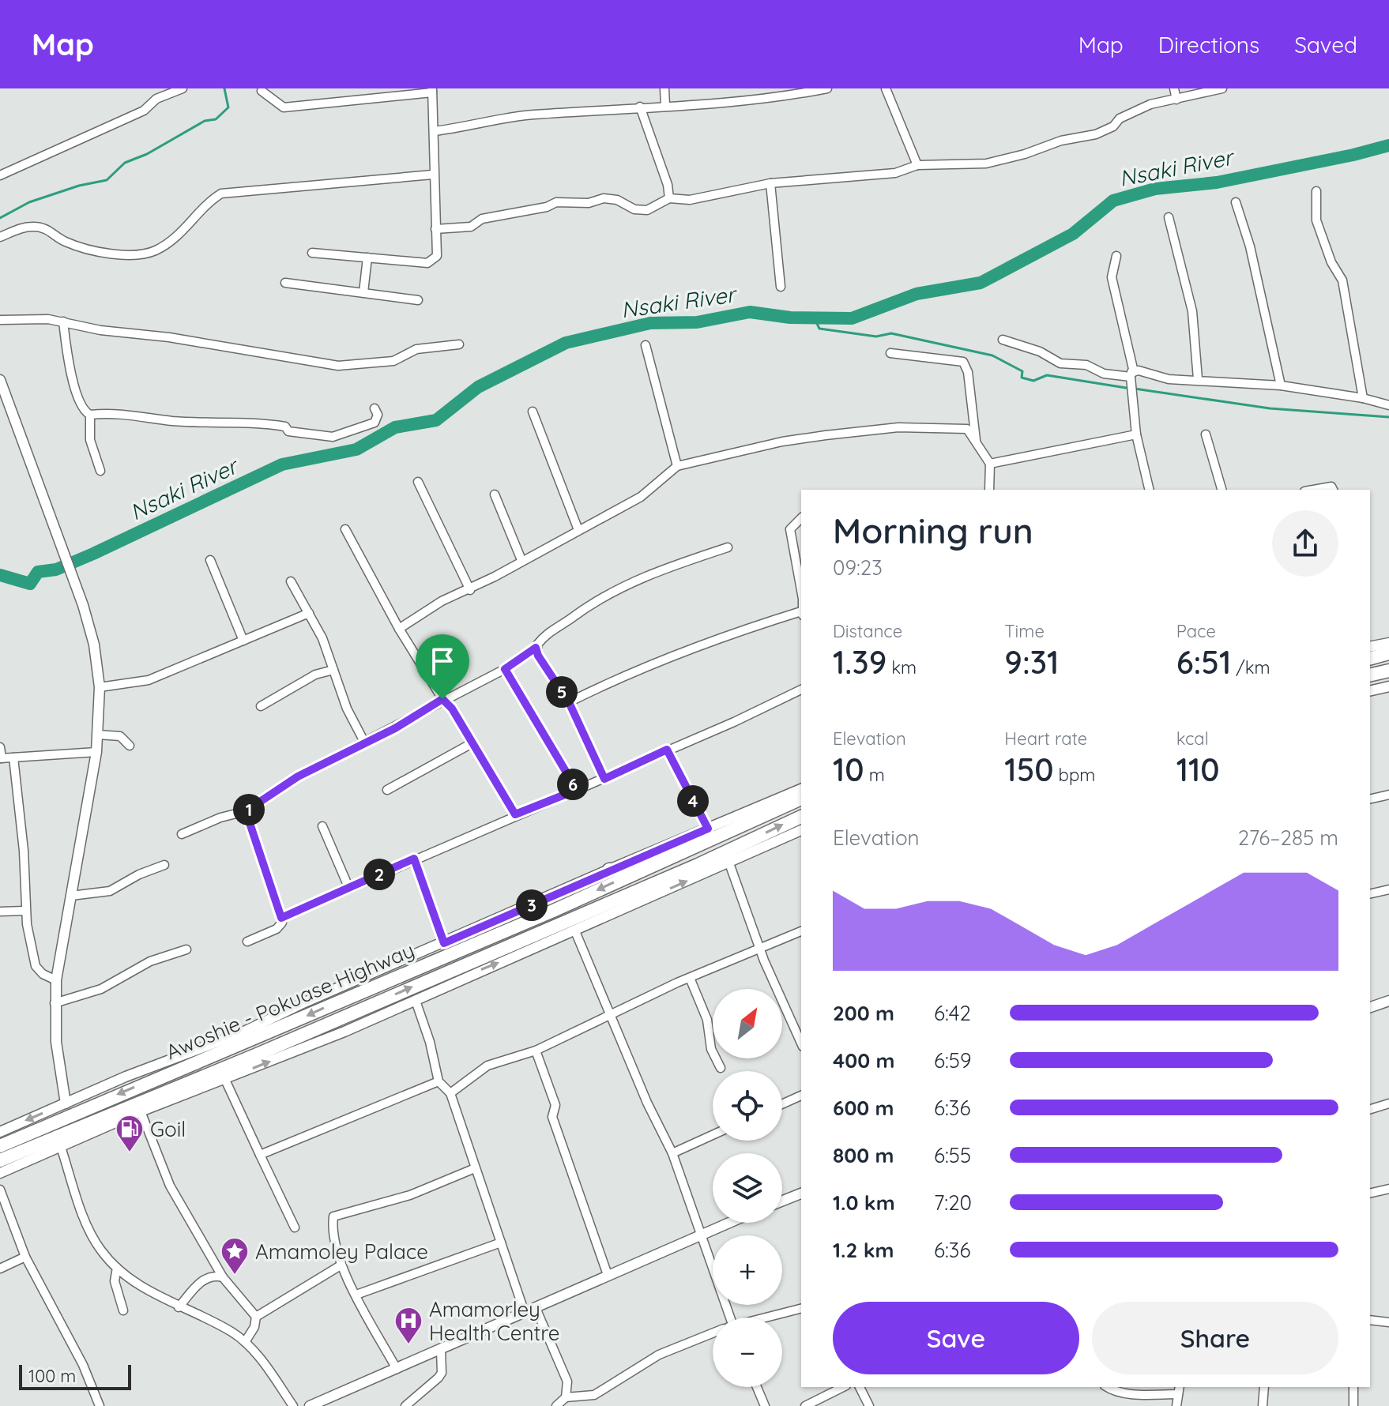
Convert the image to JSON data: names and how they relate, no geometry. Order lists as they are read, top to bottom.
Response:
{
  "streets": {
    "main road": ["Awoshie - Pokuase Highway"]
  },
  "water": ["Nsaki River"],
  "places": {
    "fuel station": ["Goil"],
    "place": ["Amamoley Palace"],
    "hospital": ["Amamorley Health Centre"]
  },
  "scale_bar": "100 m",
  "north": "top right",
  "page": {
    "header": "Map",
    "nav": ["Map", "Directions", "Saved"],
    "heading": ["Morning run", "09:23"],
    "stats": [
      ["Distance", "1.39 km"],
      ["Time", "9:31"],
      ["Pace", "6:51 /km"],
      ["Elevation", "10 m"],
      ["Heart rate", "150 bpm"],
      ["kcal", "110"]
    ],
    "pins": [
      "5",
      "6",
      "4",
      "1",
      "2",
      "3"
    ],
    "chart": ["Elevation", "276–285 m"],
    "map_buttons": ["+", "−"],
    "list": [
      {
        "name": "200 m",
        "note": "6:42"
      },
      {
        "name": "400 m",
        "note": "6:59"
      },
      {
        "name": "600 m",
        "note": "6:36"
      },
      {
        "name": "800 m",
        "note": "6:55"
      },
      {
        "name": "1.0 km",
        "note": "7:20"
      },
      {
        "name": "1.2 km",
        "note": "6:36"
      }
    ],
    "buttons": ["Save", "Share"],
    "scale": "100 m"
  }
}
